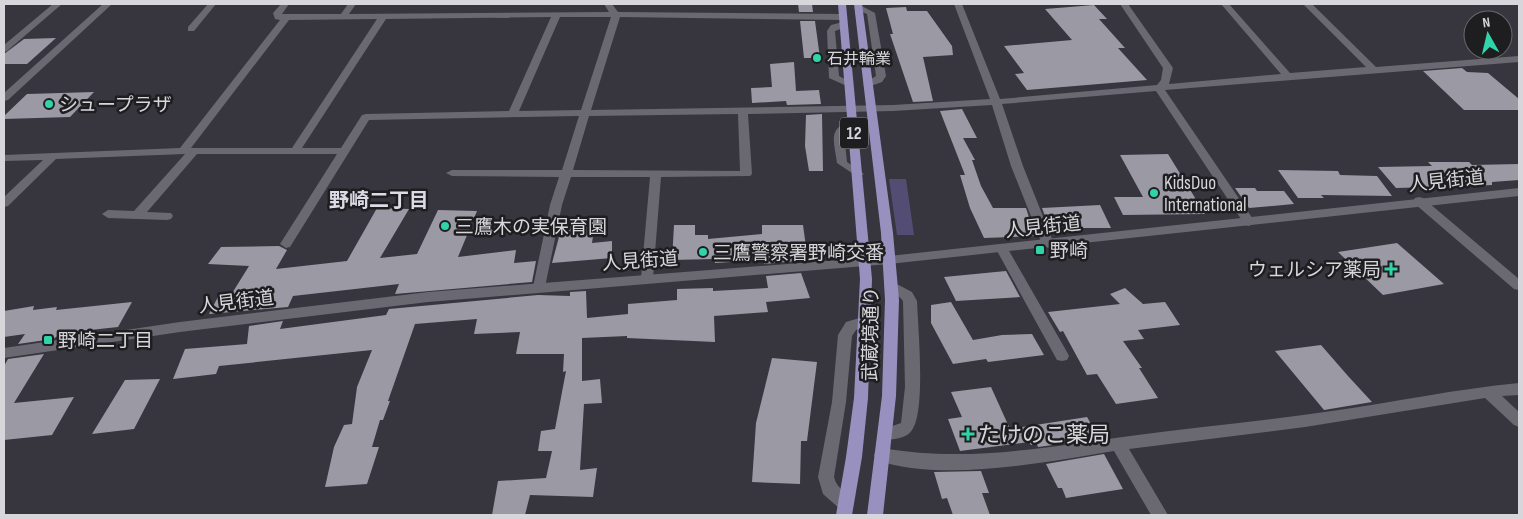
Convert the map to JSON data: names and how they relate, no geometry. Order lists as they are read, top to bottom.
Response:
{
  "streets": {
    "main road": ["12", "武蔵境通り"],
    "street": ["人見街道"]
  },
  "crossings": [
    ["人見街道", "武蔵境通り"]
  ],
  "districts": ["野崎二丁目"],
  "places": {
    "other": [
      "石井輪業",
      "シュープラザ",
      "KidsDuo International",
      "三鷹木の実保育園",
      "三鷹警察署野崎交番"
    ],
    "transit": ["野崎", "野崎二丁目"],
    "health": ["ウェルシア薬局", "たけのこ薬局"]
  },
  "north": "top"
}
